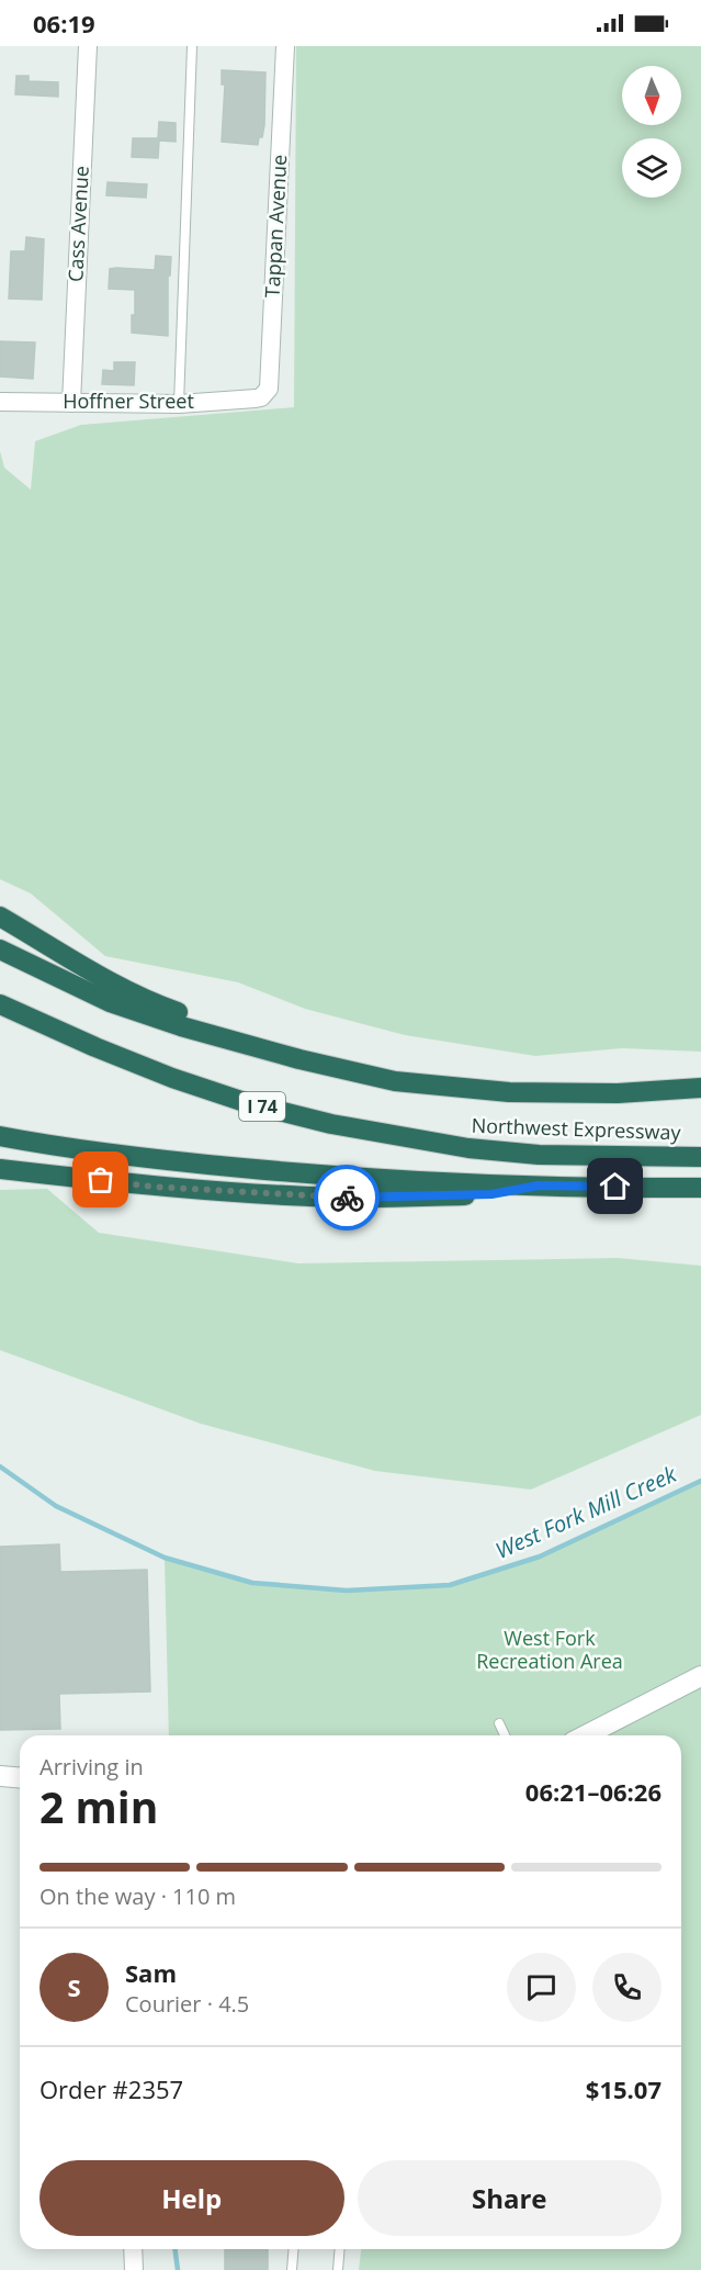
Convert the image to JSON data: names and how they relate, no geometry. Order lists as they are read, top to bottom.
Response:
{
  "streets": {
    "highway": ["I 74", "Northwest Expressway"],
    "street": ["Cass Avenue", "Tappan Avenue", "Hoffner Street"]
  },
  "crossings": [
    ["Cass Avenue", "Hoffner Street"],
    ["Tappan Avenue", "Hoffner Street"]
  ],
  "water": ["West Fork Mill Creek"],
  "parks": ["West Fork Recreation Area"],
  "north": "bottom",
  "page": {
    "status": "06:19",
    "heading": ["2 min", "Arriving in", "06:21–06:26"],
    "panel": [
      "Sam",
      "Courier · 4.5",
      "Order #2357",
      "$15.07"
    ],
    "bar": "On the way · 110 m",
    "round": "S",
    "buttons": ["Help", "Share"]
  }
}
